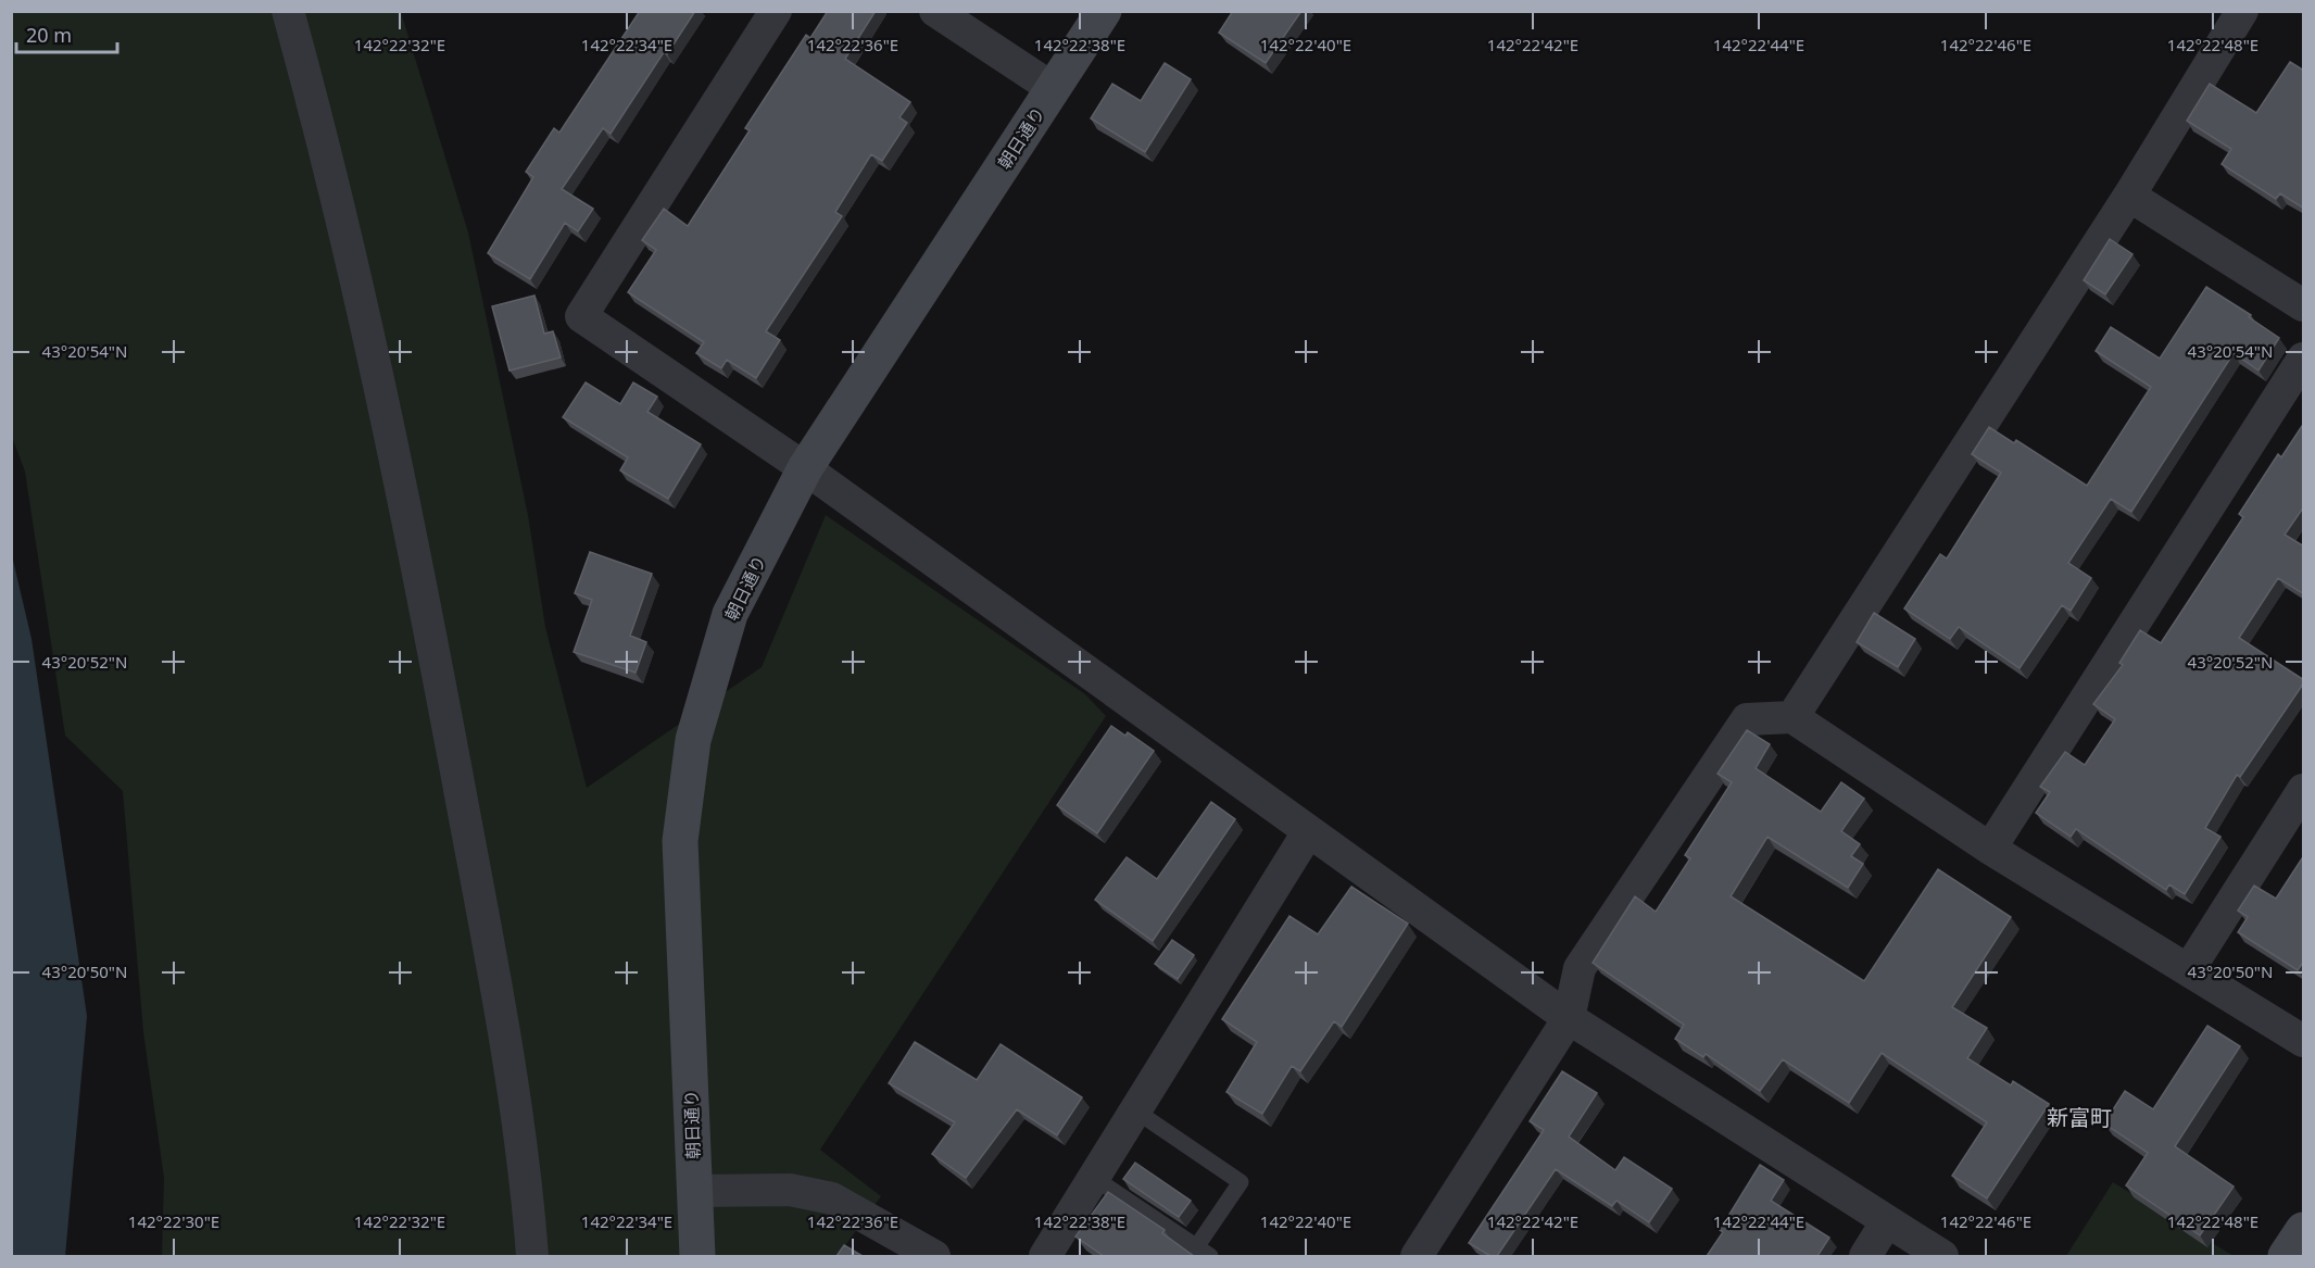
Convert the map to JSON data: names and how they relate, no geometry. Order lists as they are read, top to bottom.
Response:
{
  "streets": {
    "street": ["朝日通り"]
  },
  "districts": ["新富町"],
  "scale_bar": "20 m",
  "coordinates": [
    "142°22'32\"E",
    "142°22'34\"E",
    "142°22'36\"E",
    "142°22'38\"E",
    "142°22'40\"E",
    "142°22'42\"E",
    "142°22'44\"E",
    "142°22'46\"E",
    "142°22'48\"E",
    "43°20'54\"N",
    "43°20'52\"N",
    "43°20'50\"N",
    "142°22'30\"E"
  ]
}
